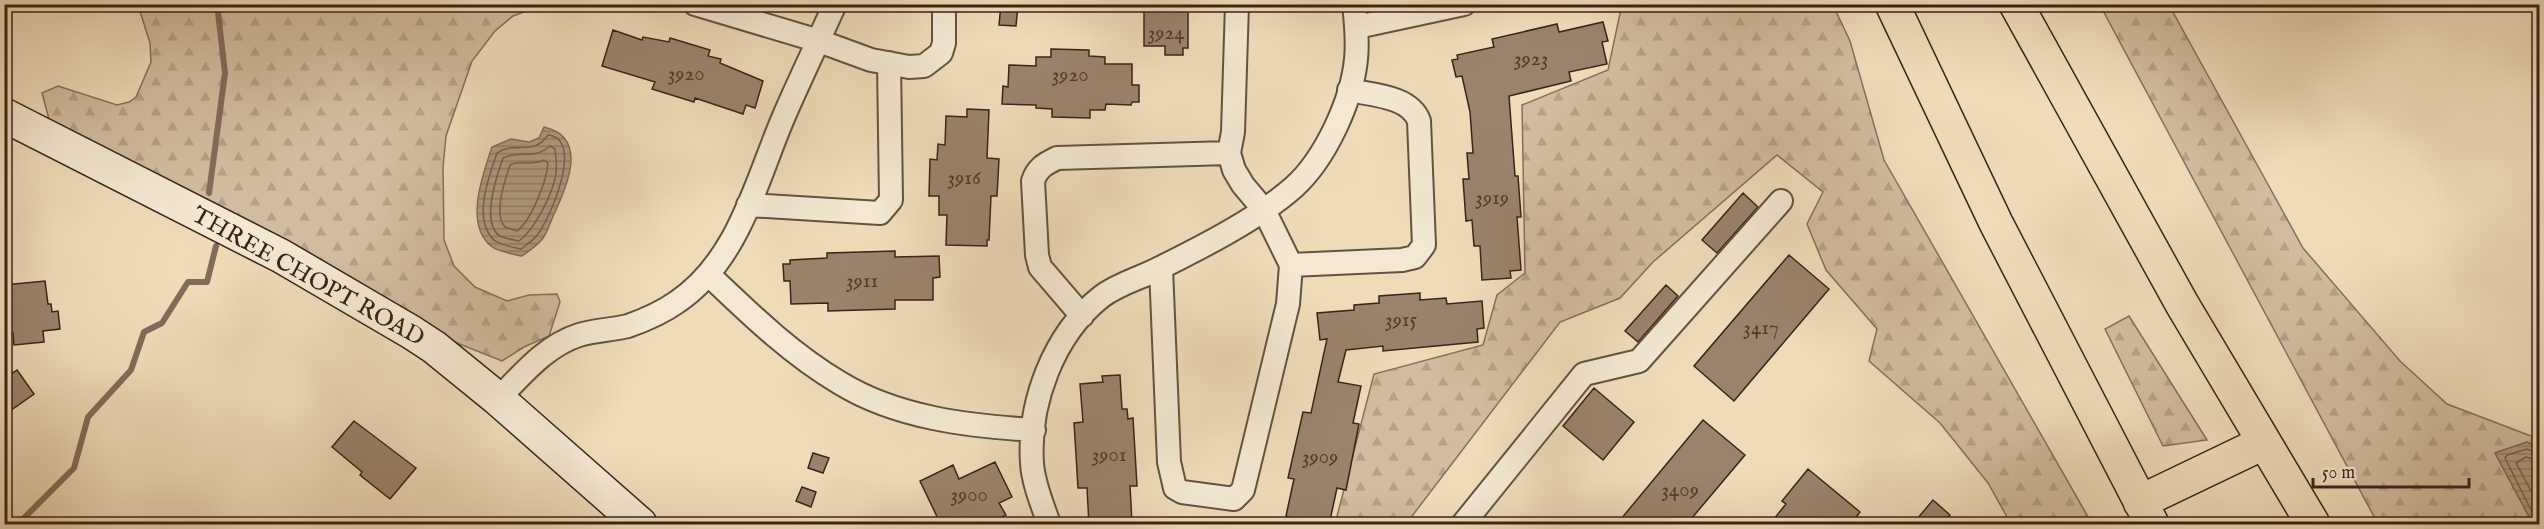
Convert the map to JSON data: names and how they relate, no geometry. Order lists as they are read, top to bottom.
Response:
{
  "streets": {
    "main road": ["THREE CHOPT ROAD"]
  },
  "house_numbers": [
    "3924",
    "3923",
    "3920",
    "3920",
    "3916",
    "3919",
    "3911",
    "3915",
    "3417",
    "3901",
    "3909",
    "3409",
    "3900"
  ],
  "scale_bar": "50 m"
}
